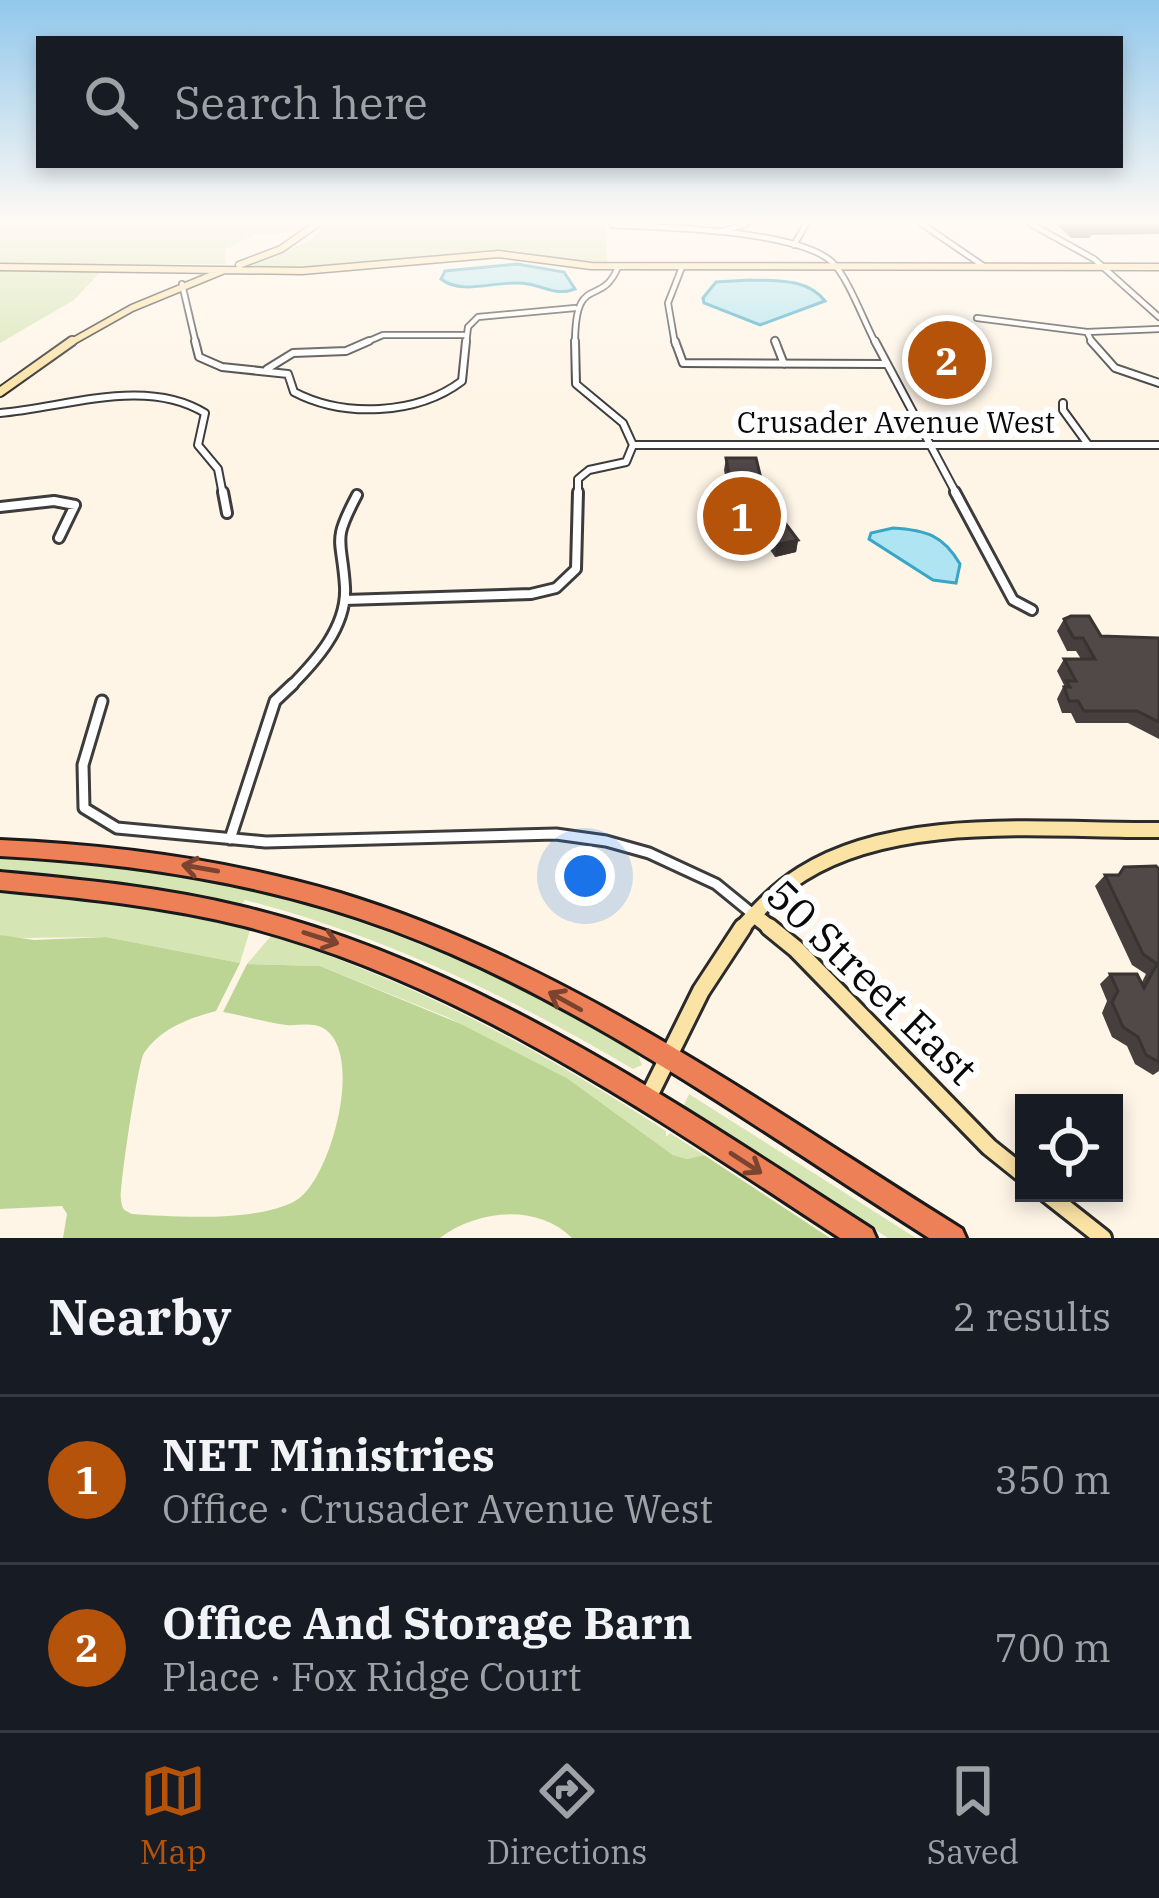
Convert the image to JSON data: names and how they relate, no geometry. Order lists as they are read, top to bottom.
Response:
{
  "streets": {
    "street": ["Crusader Avenue West", "50 Street East"]
  },
  "page": {
    "search": "Search here",
    "pins": ["2", "1"],
    "heading": ["Nearby", "2 results"],
    "list": [
      {
        "mark": "1",
        "name": "NET Ministries",
        "note": "Office · Crusader Avenue West",
        "value": "350 m"
      },
      {
        "mark": "2",
        "name": "Office And Storage Barn",
        "note": "Place · Fox Ridge Court",
        "value": "700 m"
      }
    ],
    "nav": ["Map", "Directions", "Saved"]
  }
}
